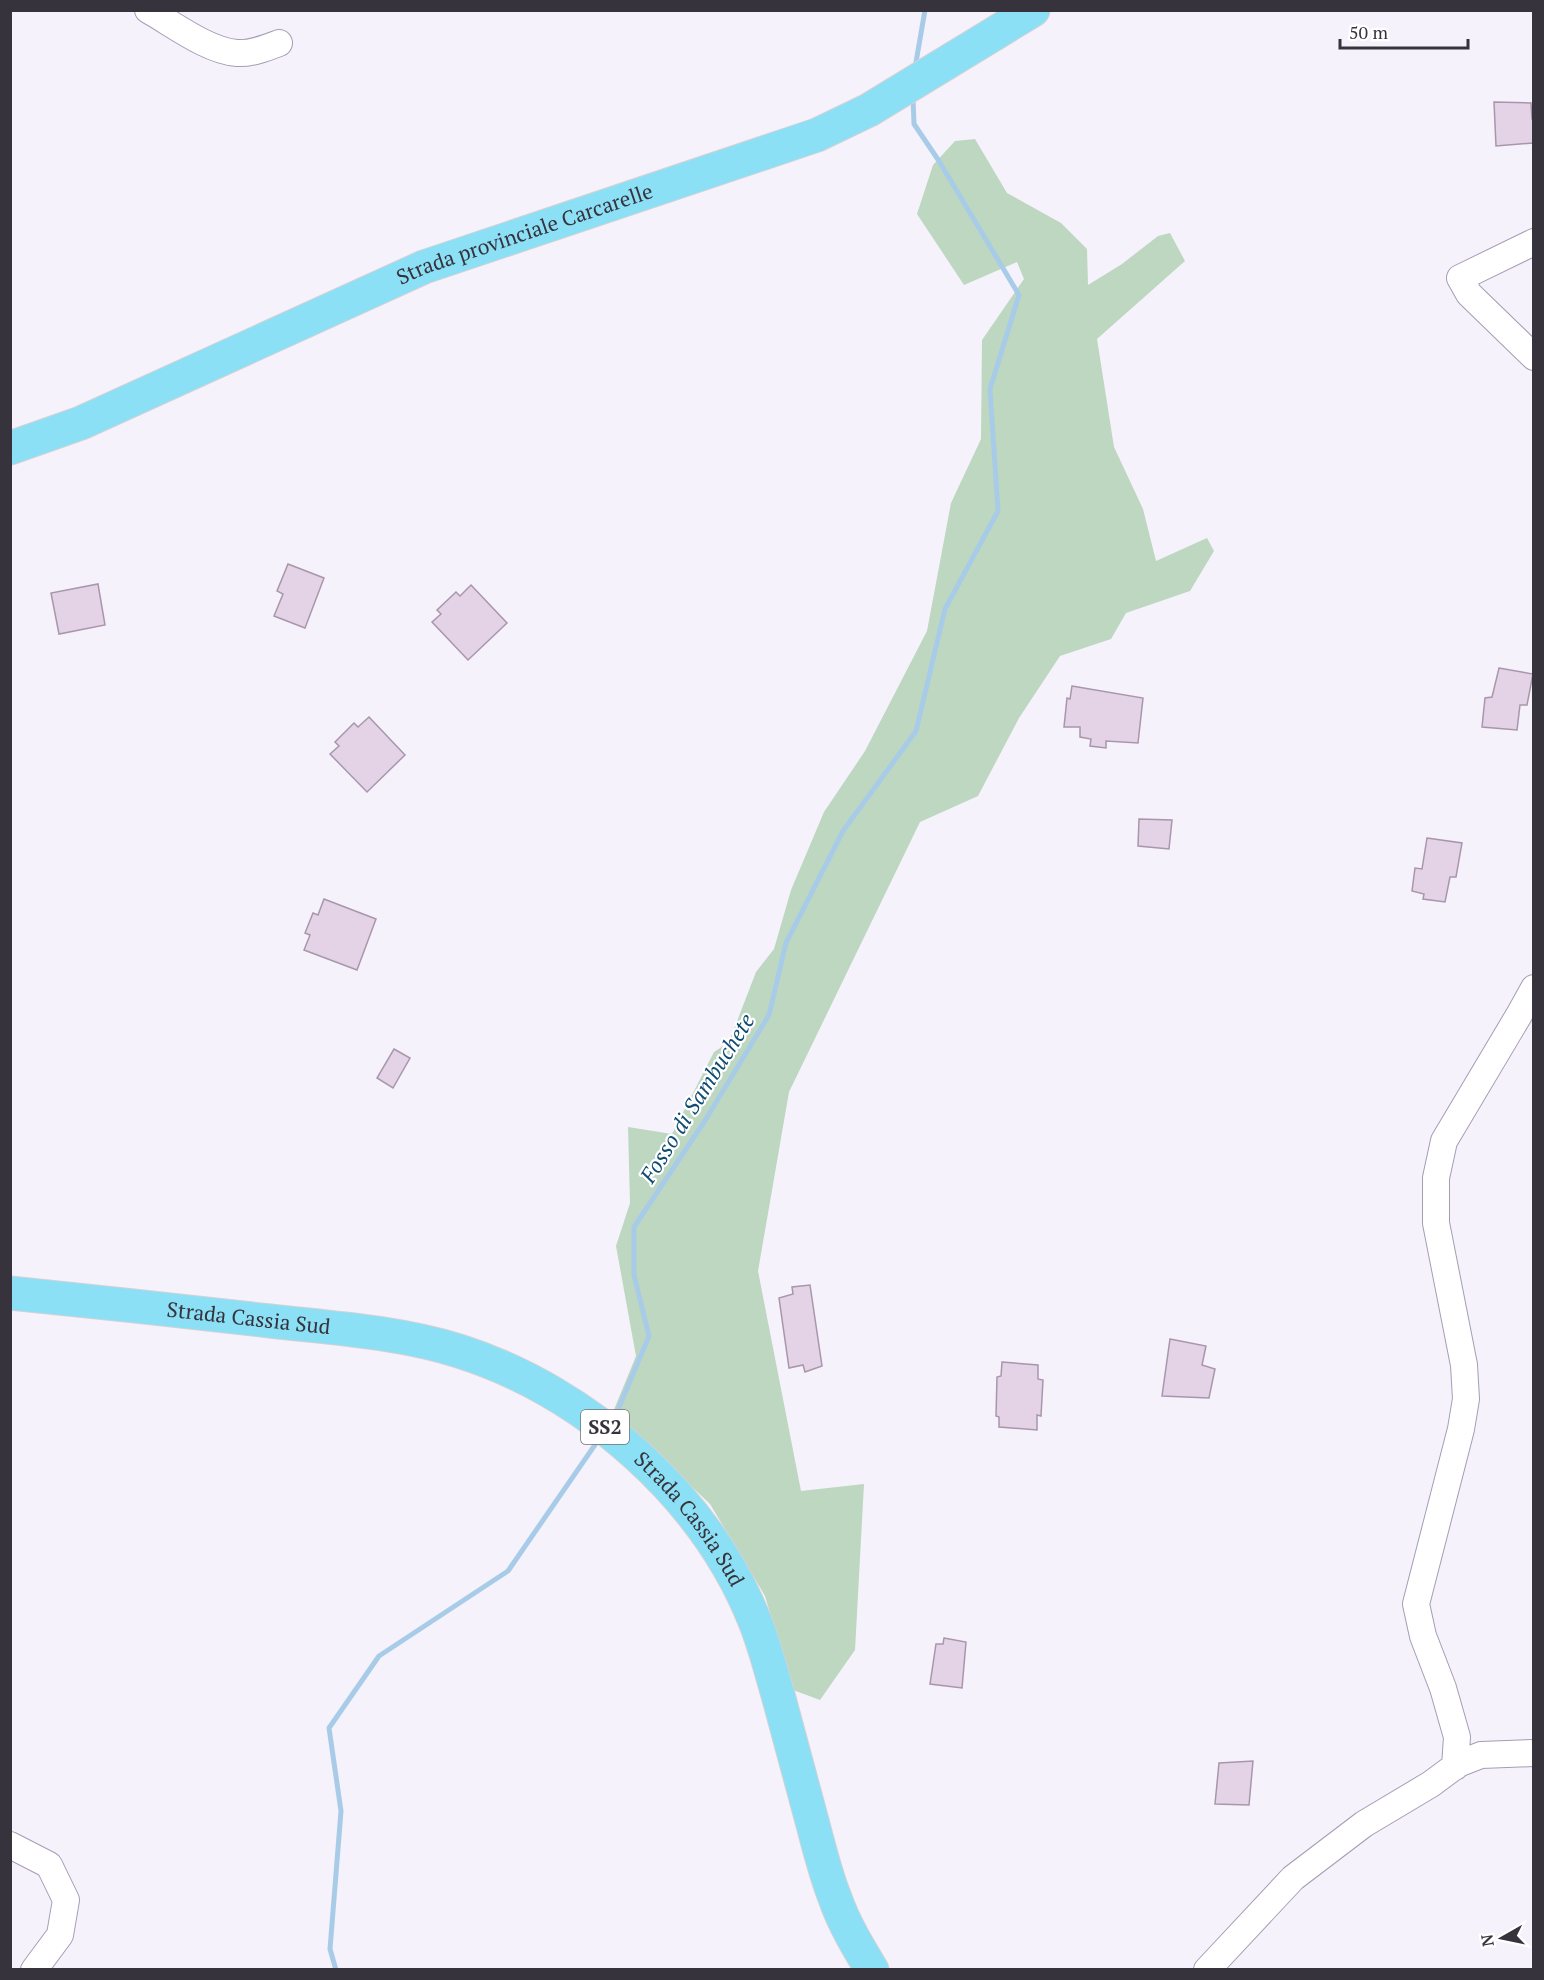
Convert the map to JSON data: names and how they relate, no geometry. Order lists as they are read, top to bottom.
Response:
{
  "streets": {
    "main road": ["Strada provinciale Carcarelle", "Strada Cassia Sud", "SS2"]
  },
  "water": ["Fosso di Sambuchete"],
  "scale_bar": "50 m",
  "north": "left"
}
